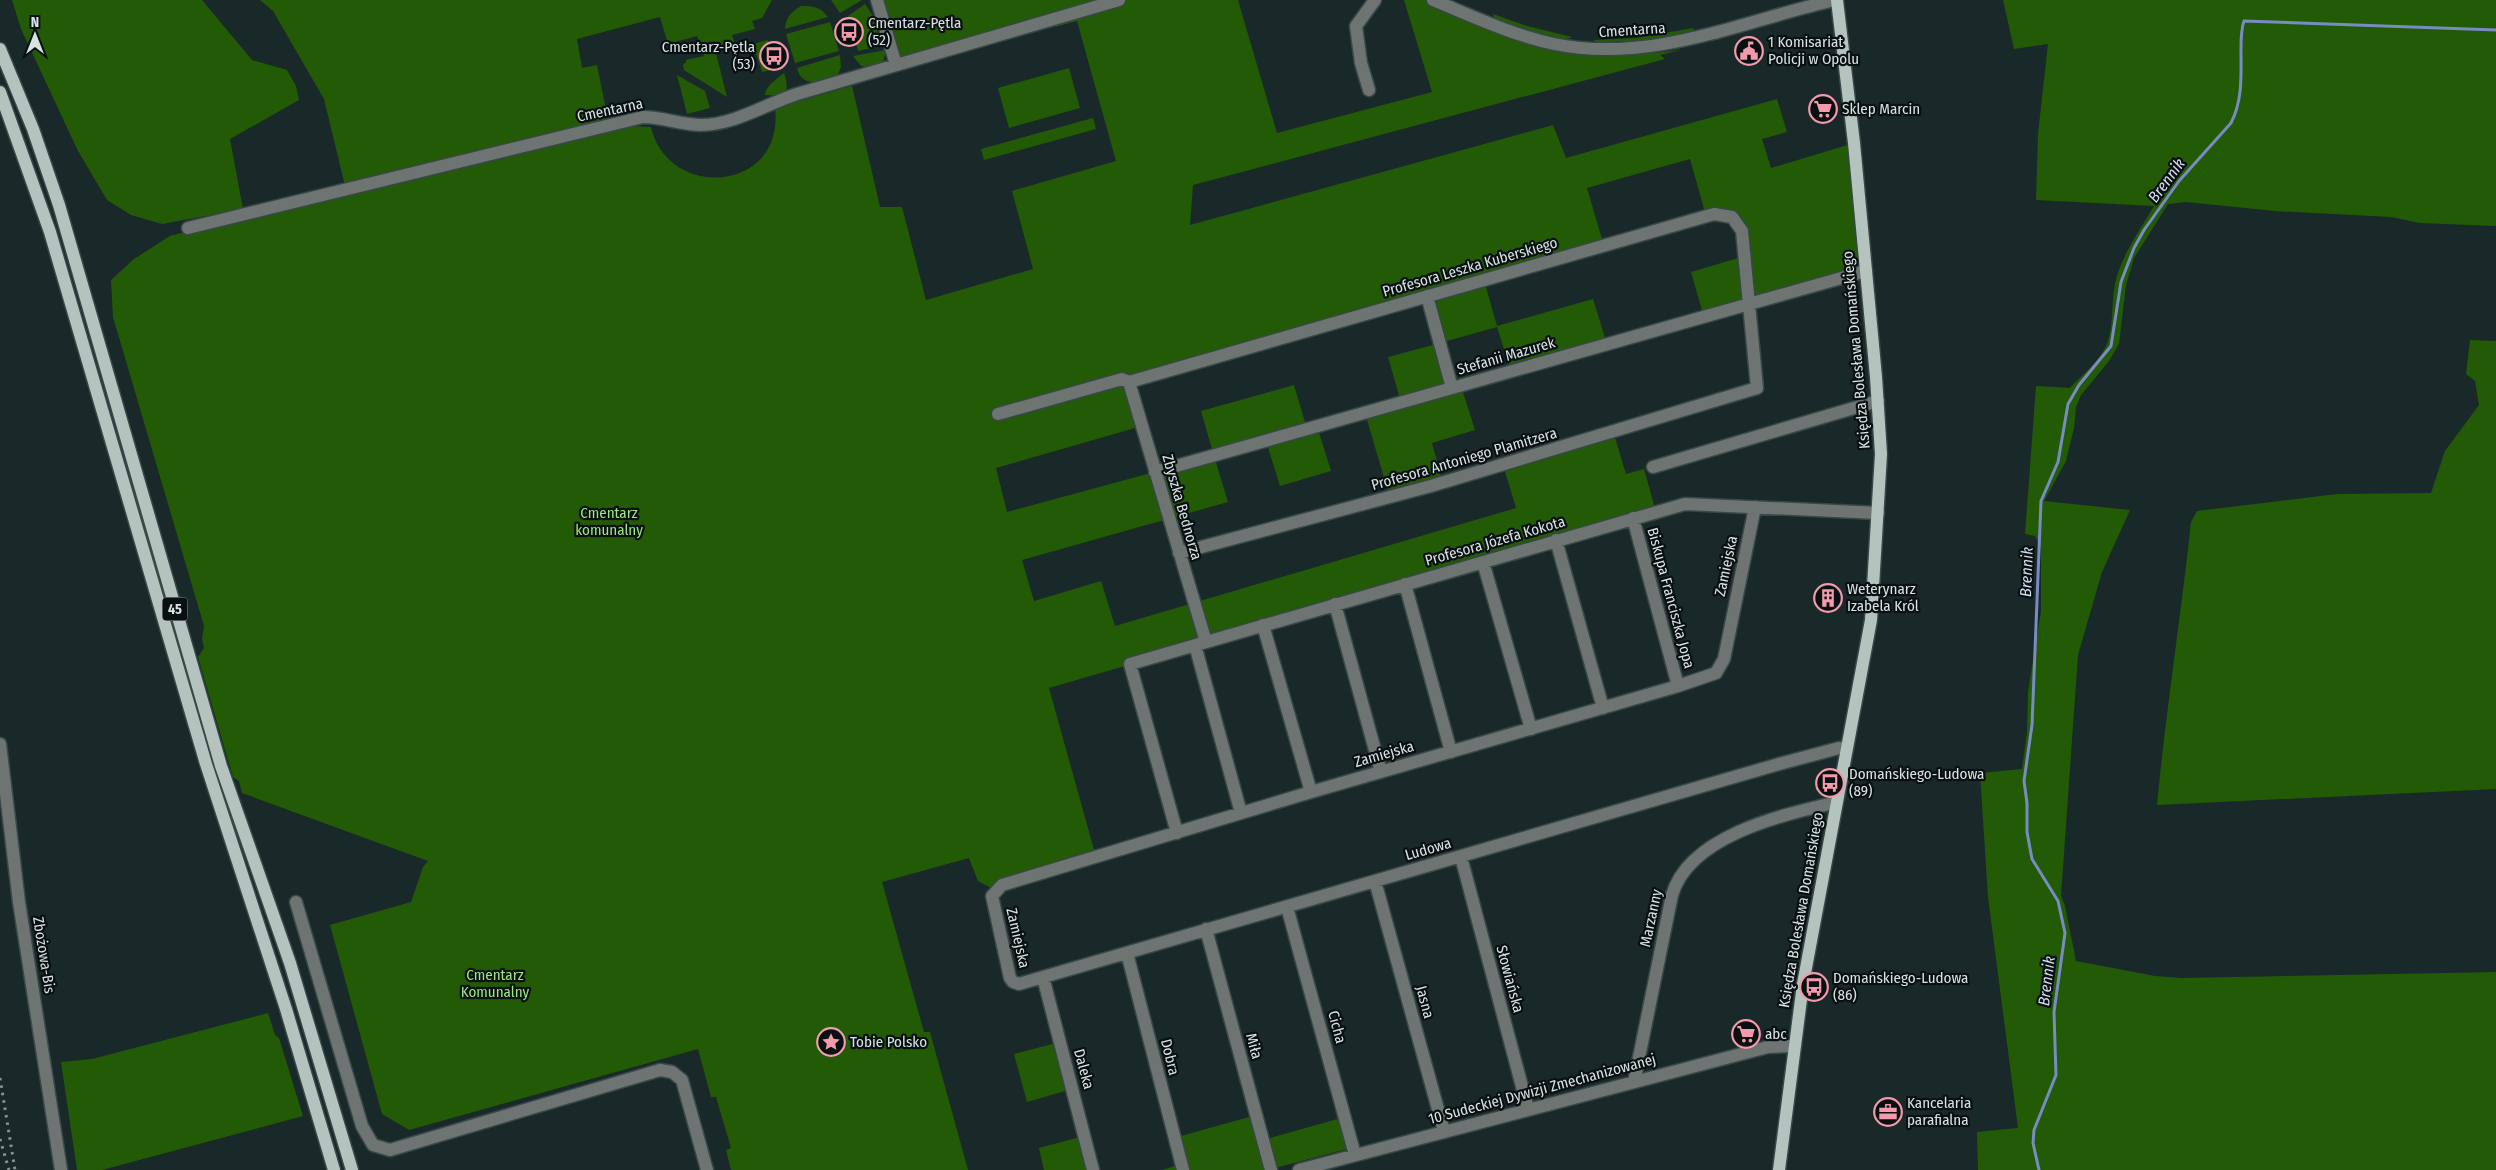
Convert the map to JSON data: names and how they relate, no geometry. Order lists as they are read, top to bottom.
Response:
{
  "streets": {
    "main road": ["Księdza Bolesława Domańskiego", "45"],
    "street": [
      "Cmentarna",
      "Profesora Leszka Kuberskiego",
      "Stefanii Mazurek",
      "Profesora Antoniego Plamitzera",
      "Zbyszka Bednorza",
      "Profesora Józefa Kokota",
      "Zamiejska",
      "Biskupa Franciszka Jopa",
      "Ludowa",
      "Marzanny",
      "Zbożowa-Bis",
      "Słowiańska",
      "Jasna",
      "Cicha",
      "Miła",
      "Dobra",
      "Daleka",
      "10 Sudeckiej Dywizji Zmechanizowanej"
    ]
  },
  "crossings": [
    ["Cmentarna", "Księdza Bolesława Domańskiego"],
    ["Profesora Leszka Kuberskiego", "Stefanii Mazurek"],
    ["Profesora Leszka Kuberskiego", "Profesora Antoniego Plamitzera"],
    ["Profesora Leszka Kuberskiego", "Zbyszka Bednorza"],
    ["Księdza Bolesława Domańskiego", "Stefanii Mazurek"],
    ["Księdza Bolesława Domańskiego", "Profesora Józefa Kokota"],
    ["Księdza Bolesława Domańskiego", "Ludowa"],
    ["Księdza Bolesława Domańskiego", "Marzanny"],
    ["Księdza Bolesława Domańskiego", "10 Sudeckiej Dywizji Zmechanizowanej"],
    ["Stefanii Mazurek", "Zbyszka Bednorza"],
    ["Profesora Antoniego Plamitzera", "Zbyszka Bednorza"],
    ["Zbyszka Bednorza", "Profesora Józefa Kokota"],
    ["Zbyszka Bednorza", "Zamiejska"],
    ["Profesora Józefa Kokota", "Zamiejska"],
    ["Profesora Józefa Kokota", "Biskupa Franciszka Jopa"],
    ["Zamiejska", "Biskupa Franciszka Jopa"],
    ["Zamiejska", "Ludowa"],
    ["Ludowa", "Słowiańska"],
    ["Ludowa", "Jasna"],
    ["Ludowa", "Cicha"],
    ["Ludowa", "Miła"],
    ["Ludowa", "Dobra"],
    ["Ludowa", "Daleka"],
    ["Marzanny", "10 Sudeckiej Dywizji Zmechanizowanej"],
    ["Słowiańska", "10 Sudeckiej Dywizji Zmechanizowanej"],
    ["Jasna", "10 Sudeckiej Dywizji Zmechanizowanej"],
    ["Cicha", "10 Sudeckiej Dywizji Zmechanizowanej"]
  ],
  "water": ["Brennik"],
  "parks": ["Cmentarz komunalny", "Cmentarz Komunalny"],
  "places": {
    "bus stop": [
      "Cmentarz-Pętla (52)",
      "Cmentarz-Pętla (53)",
      "Domańskiego-Ludowa (89)",
      "Domańskiego-Ludowa (86)"
    ],
    "public building": ["1 Komisariat Policji w Opolu"],
    "supermarket": ["Sklep Marcin", "abc"],
    "building": ["Weterynarz Izabela Król"],
    "place": ["Tobie Polsko"],
    "office": ["Kancelaria parafialna"]
  },
  "north": "top"
}
